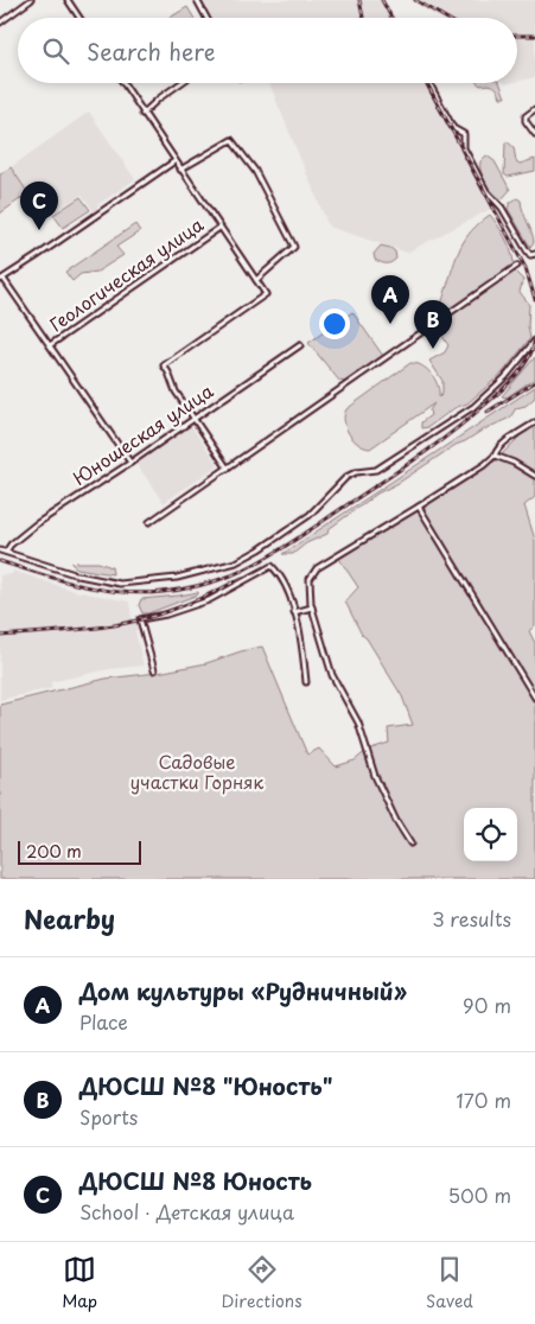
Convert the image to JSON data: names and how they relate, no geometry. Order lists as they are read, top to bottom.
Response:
{
  "streets": {
    "street": ["Геологическая улица", "Юношеская улица"]
  },
  "parks": ["Садовые участки Горняк"],
  "scale_bar": "200 m",
  "page": {
    "search": "Search here",
    "pins": ["C", "A", "B"],
    "scale": "200 m",
    "heading": ["Nearby", "3 results"],
    "list": [
      {
        "mark": "A",
        "name": "Дом культуры «Рудничный»",
        "note": "Place",
        "value": "90 m"
      },
      {
        "mark": "B",
        "name": "ДЮСШ №8 \"Юность\"",
        "note": "Sports",
        "value": "170 m"
      },
      {
        "mark": "C",
        "name": "ДЮСШ №8 Юность",
        "note": "School · Детская улица",
        "value": "500 m"
      }
    ],
    "nav": ["Map", "Directions", "Saved"]
  }
}
